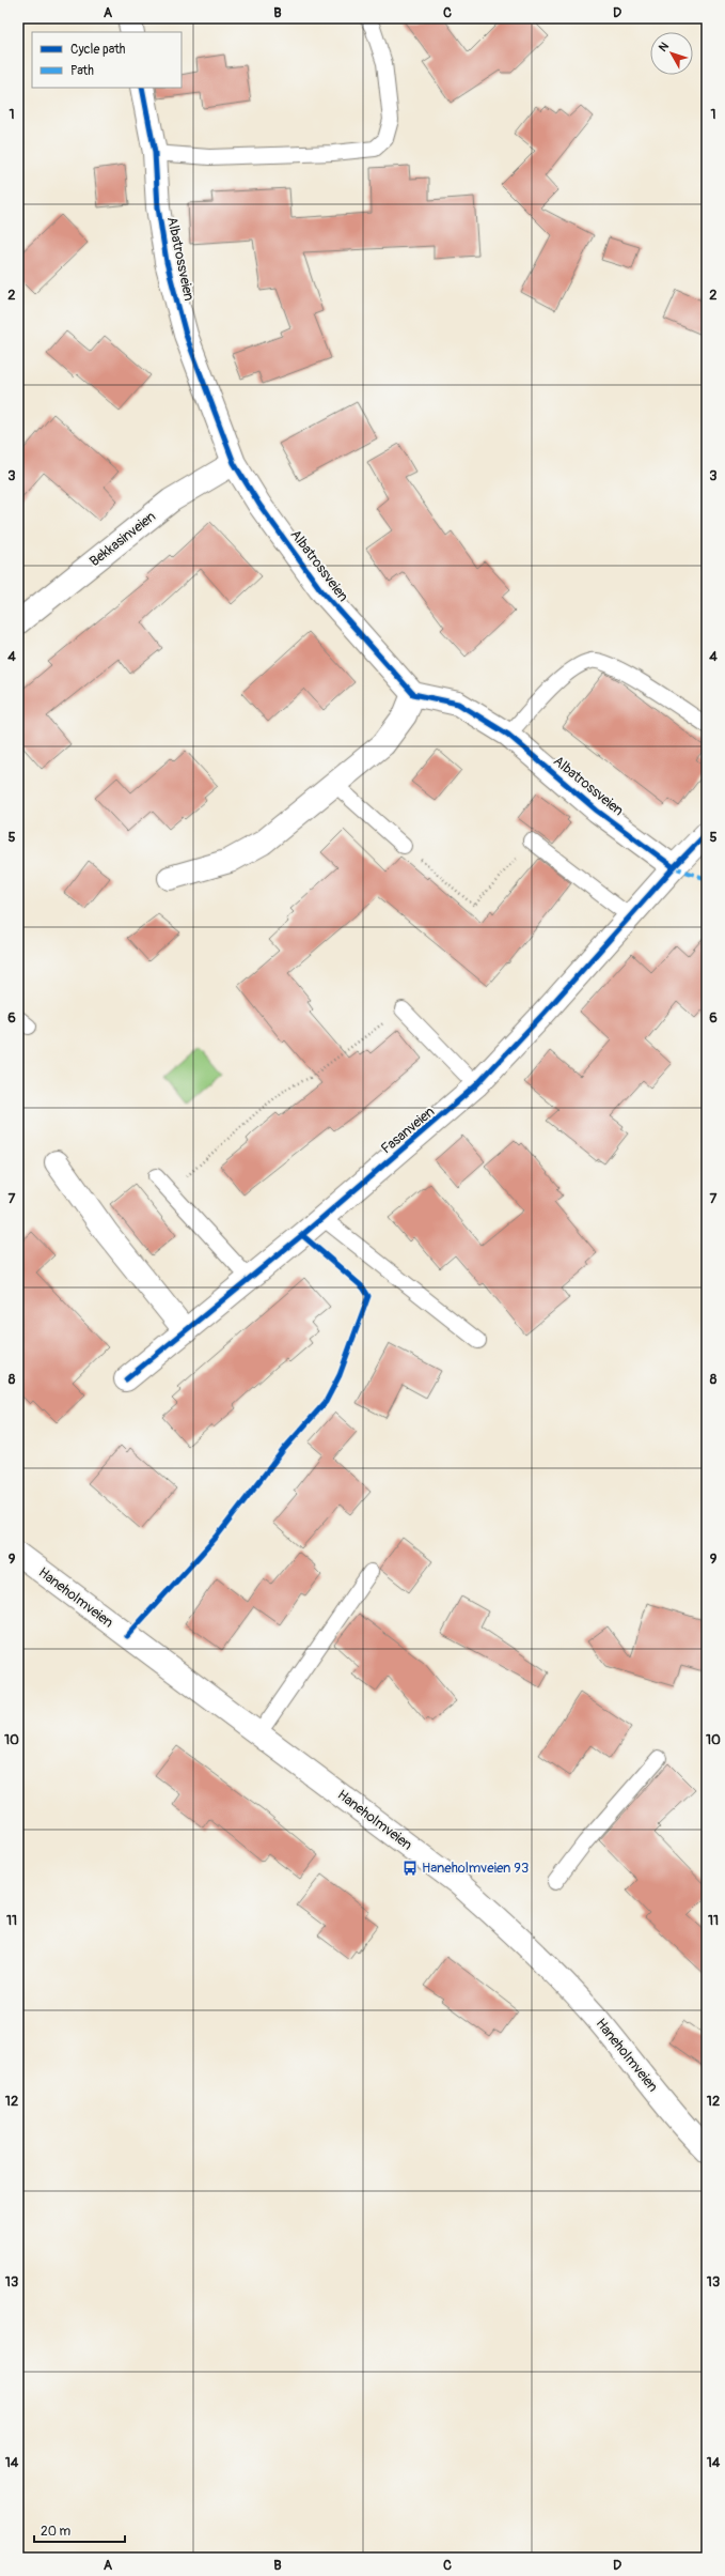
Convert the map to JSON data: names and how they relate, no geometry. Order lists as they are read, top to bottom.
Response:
{
  "streets": {
    "street": [
      "Albatrossveien",
      "Bekkasinveien",
      "Fasanveien",
      "Haneholmveien"
    ]
  },
  "crossings": [
    ["Albatrossveien", "Bekkasinveien"],
    ["Albatrossveien", "Fasanveien"]
  ],
  "places": {
    "bus stop": ["Haneholmveien 93"]
  },
  "legend": ["Cycle path", "Path"],
  "scale_bar": "20 m",
  "north": "top left",
  "grid": {
    "columns": [
      "A",
      "B",
      "C",
      "D"
    ],
    "rows": [
      "1",
      "2",
      "3",
      "4",
      "5",
      "6",
      "7",
      "8",
      "9",
      "10",
      "11",
      "12",
      "13",
      "14"
    ]
  }
}
